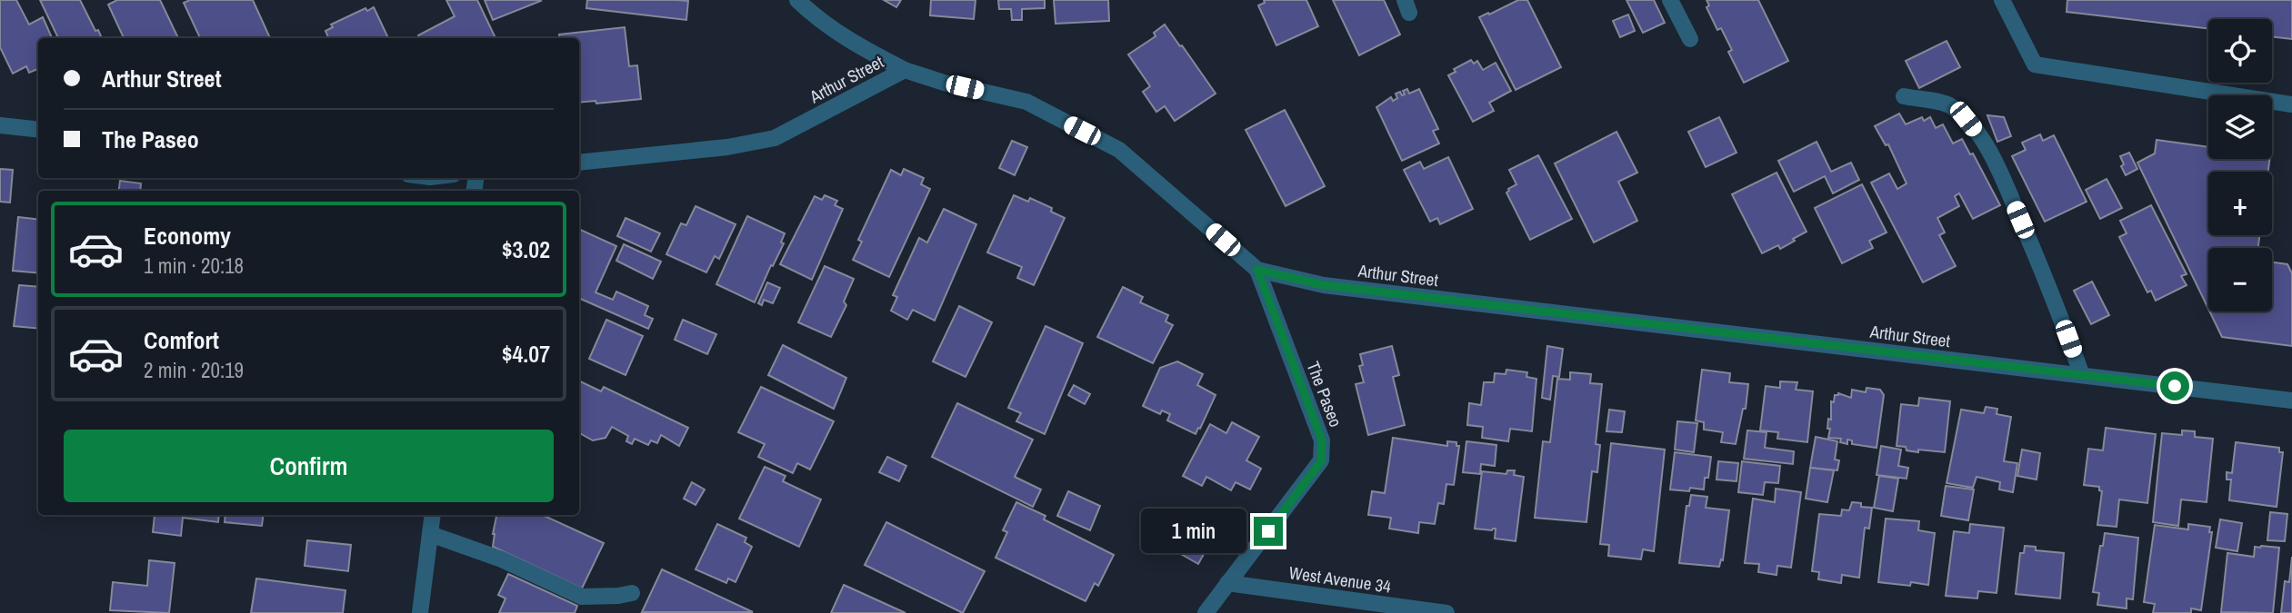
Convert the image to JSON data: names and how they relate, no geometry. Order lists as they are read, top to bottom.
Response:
{
  "streets": {
    "street": ["Arthur Street", "The Paseo", "West Avenue 34"]
  },
  "crossings": [
    ["Arthur Street", "The Paseo"],
    ["The Paseo", "West Avenue 34"]
  ],
  "page": {
    "map_buttons": ["+", "−"],
    "banner": ["Arthur Street", "The Paseo"],
    "list": [
      {
        "name": "Economy",
        "note": "1 min · 20:18",
        "value": "$3.02"
      },
      {
        "name": "Comfort",
        "note": "2 min · 20:19",
        "value": "$4.07"
      }
    ],
    "buttons": "Confirm",
    "bubble": "1 min"
  }
}
